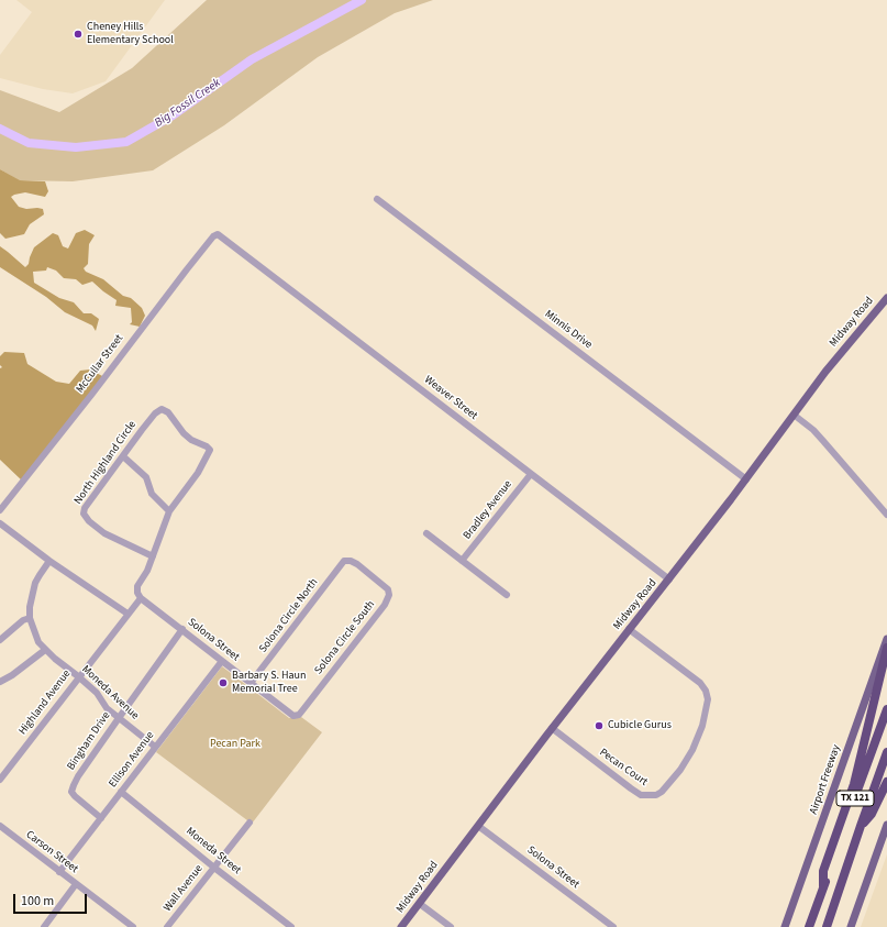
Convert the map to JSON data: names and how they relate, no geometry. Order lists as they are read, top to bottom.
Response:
{
  "streets": {
    "highway": ["TX 121"],
    "main road": ["Midway Road", "Airport Freeway"],
    "street": [
      "Minnis Drive",
      "McCullar Street",
      "Weaver Street",
      "North Highland Circle",
      "Bradley Avenue",
      "Solona Circle North",
      "Solona Circle South",
      "Solona Street",
      "Moneda Avenue",
      "Highland Avenue",
      "Bingham Drive",
      "Ellison Avenue",
      "Pecan Court",
      "Moneda Street",
      "Carson Street",
      "Wall Avenue"
    ]
  },
  "crossings": [
    ["Midway Road", "Minnis Drive"],
    ["Midway Road", "Weaver Street"],
    ["Midway Road", "Solona Street"],
    ["Midway Road", "Pecan Court"],
    ["McCullar Street", "Weaver Street"],
    ["Weaver Street", "Bradley Avenue"],
    ["Solona Circle North", "Solona Circle South"],
    ["Solona Circle North", "Solona Street"],
    ["Solona Circle South", "Solona Street"],
    ["Solona Street", "Highland Avenue"],
    ["Solona Street", "Bingham Drive"],
    ["Solona Street", "Ellison Avenue"],
    ["Moneda Avenue", "Highland Avenue"],
    ["Moneda Avenue", "Bingham Drive"],
    ["Moneda Avenue", "Ellison Avenue"],
    ["Bingham Drive", "Ellison Avenue"],
    ["Ellison Avenue", "Moneda Street"],
    ["Ellison Avenue", "Carson Street"],
    ["Moneda Street", "Wall Avenue"]
  ],
  "water": ["Big Fossil Creek"],
  "parks": ["Pecan Park"],
  "places": ["Cheney Hills Elementary School", "Barbary S. Haun Memorial Tree", "Cubicle Gurus"],
  "scale_bar": "100 m"
}
